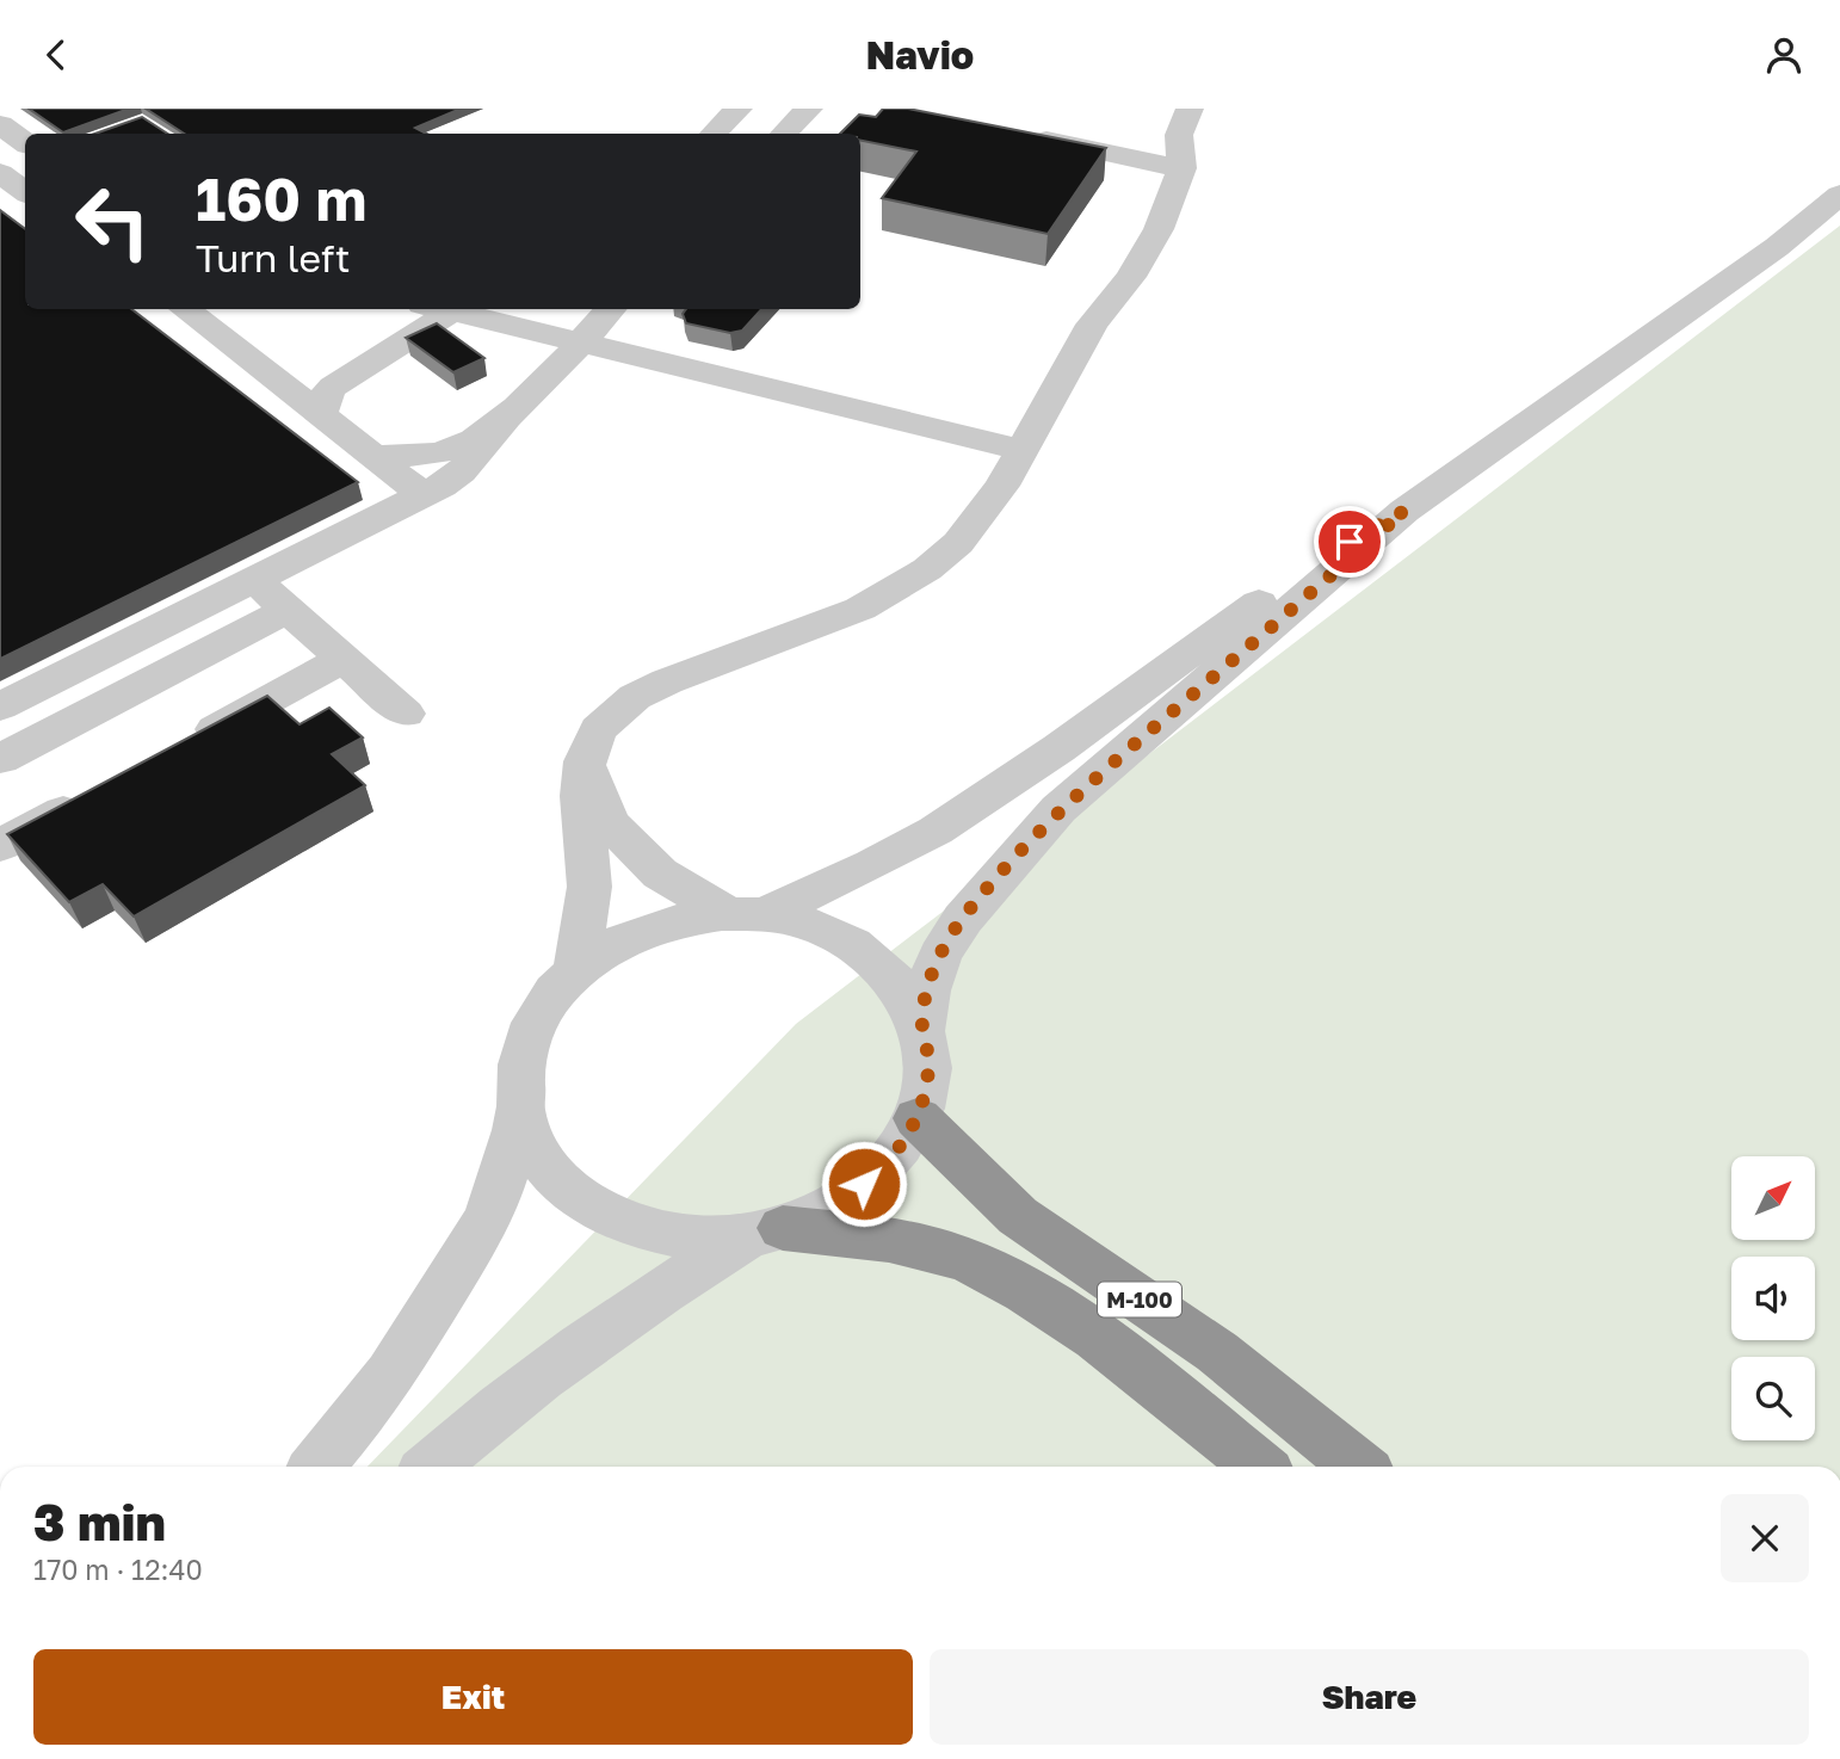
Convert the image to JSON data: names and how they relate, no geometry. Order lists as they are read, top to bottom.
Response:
{
  "streets": {
    "highway": ["M-100"]
  },
  "north": "top right",
  "page": {
    "header": "Navio",
    "turn": ["160 m", "Turn left"],
    "heading": ["3 min", "170 m · 12:40"],
    "buttons": ["Exit", "Share"]
  }
}
